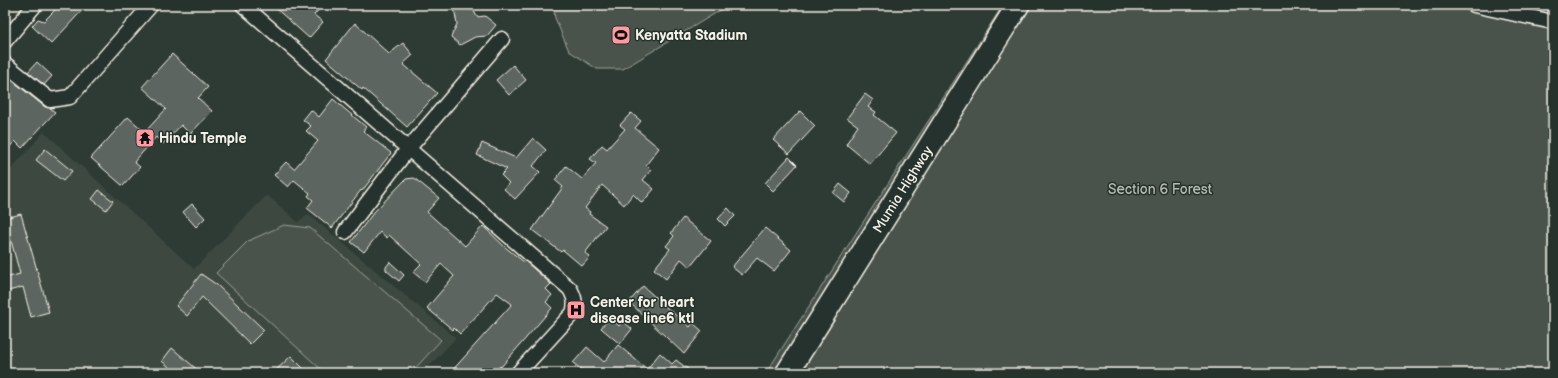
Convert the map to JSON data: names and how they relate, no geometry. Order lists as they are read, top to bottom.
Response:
{
  "streets": {
    "highway": ["Mumia Highway"]
  },
  "parks": ["Section 6 Forest"],
  "places": {
    "sports": ["Kenyatta Stadium"],
    "temple": ["Hindu Temple"],
    "hospital": ["Center for heart disease line6 ktl"]
  }
}
